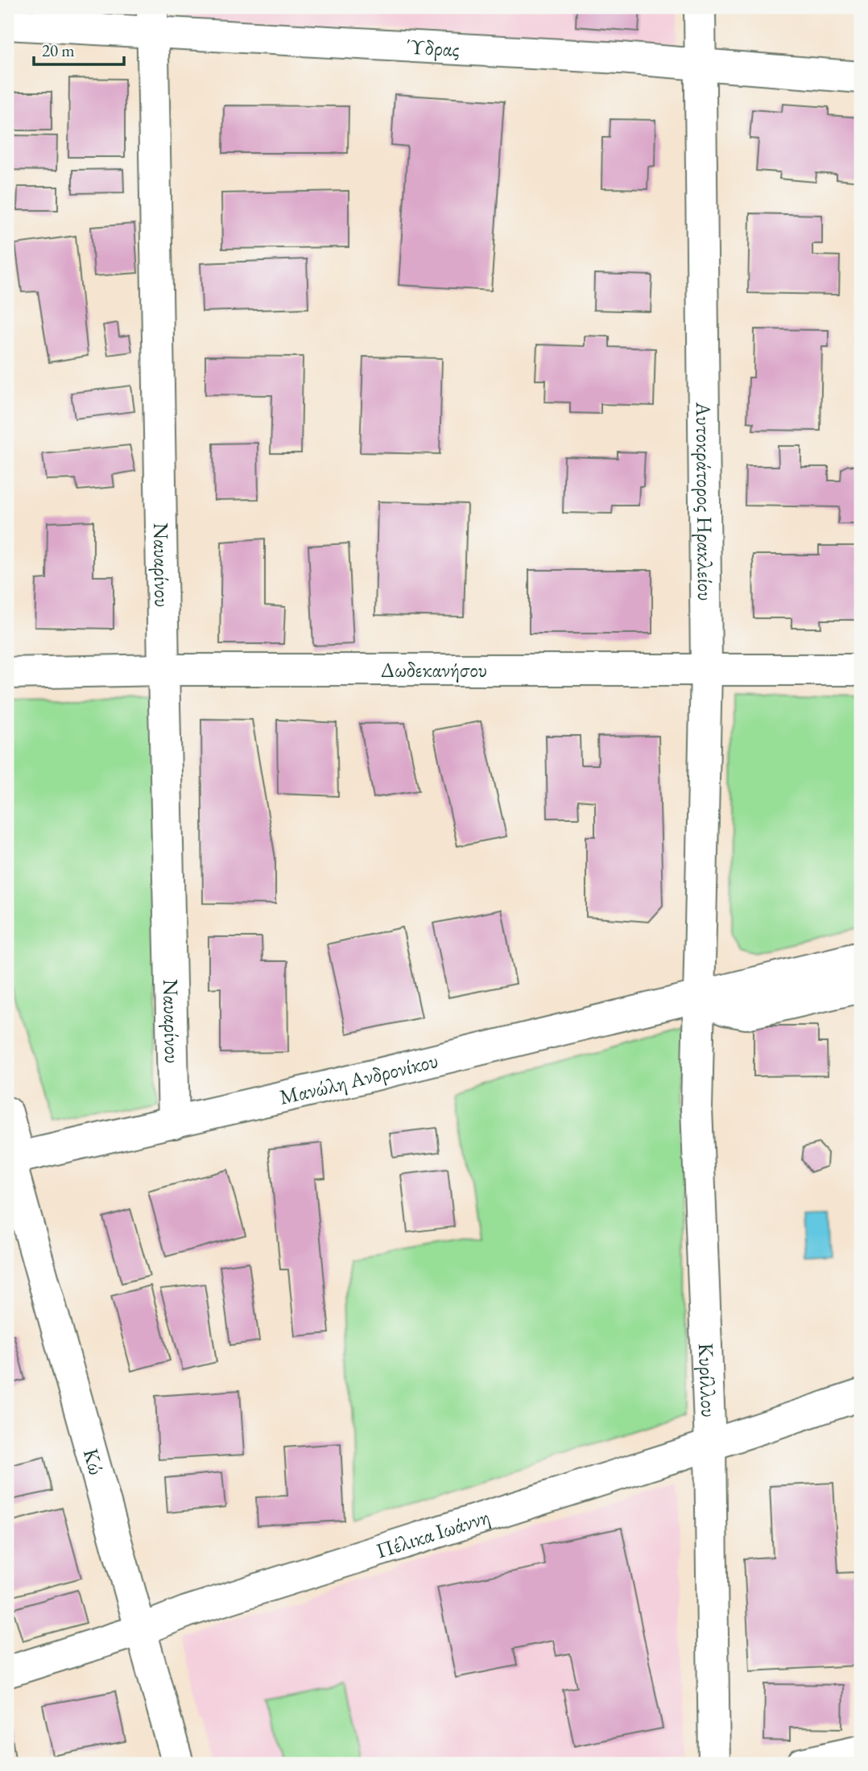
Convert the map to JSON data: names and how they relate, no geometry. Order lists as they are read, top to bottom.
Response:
{
  "streets": {
    "street": [
      "Ύδρας",
      "Αυτοκράτορος Ηρακλείου",
      "Ναυαρίνου",
      "Δωδεκανήσου",
      "Μανώλη Ανδρονίκου",
      "Κυρίλλου",
      "Κώ",
      "Πέλικα Ιωάννη"
    ]
  },
  "crossings": [
    ["Ύδρας", "Αυτοκράτορος Ηρακλείου"],
    ["Ύδρας", "Ναυαρίνου"],
    ["Αυτοκράτορος Ηρακλείου", "Δωδεκανήσου"],
    ["Αυτοκράτορος Ηρακλείου", "Μανώλη Ανδρονίκου"],
    ["Αυτοκράτορος Ηρακλείου", "Κυρίλλου"],
    ["Ναυαρίνου", "Δωδεκανήσου"],
    ["Ναυαρίνου", "Μανώλη Ανδρονίκου"],
    ["Μανώλη Ανδρονίκου", "Κυρίλλου"],
    ["Μανώλη Ανδρονίκου", "Κώ"],
    ["Κυρίλλου", "Πέλικα Ιωάννη"],
    ["Κώ", "Πέλικα Ιωάννη"]
  ],
  "scale_bar": "20 m"
}
